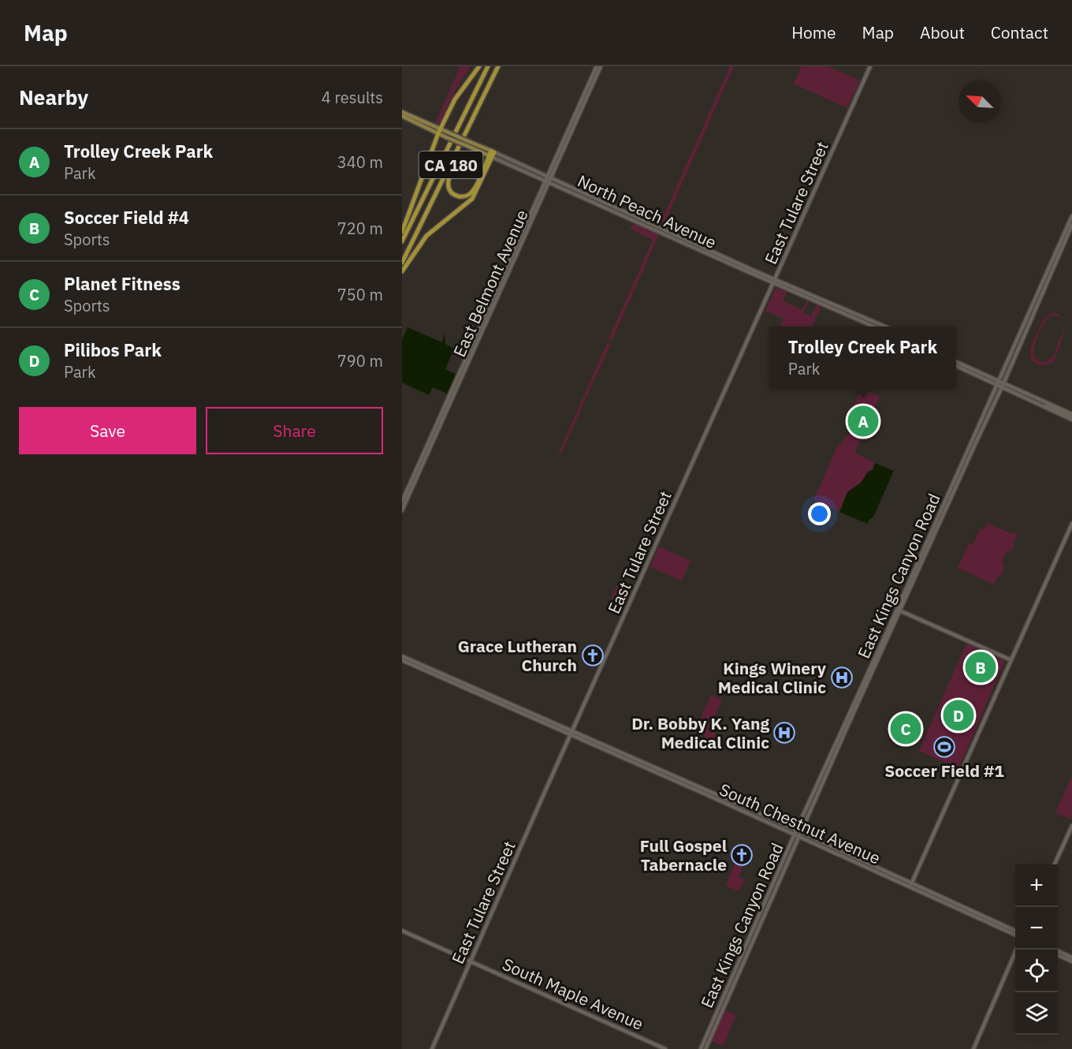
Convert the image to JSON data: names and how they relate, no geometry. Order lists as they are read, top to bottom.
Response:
{
  "streets": {
    "highway": ["CA 180"],
    "main road": [
      "East Tulare Street",
      "North Peach Avenue",
      "East Belmont Avenue",
      "East Kings Canyon Road",
      "South Chestnut Avenue",
      "South Maple Avenue"
    ]
  },
  "crossings": [
    ["East Tulare Street", "North Peach Avenue"],
    ["East Tulare Street", "South Chestnut Avenue"],
    ["East Tulare Street", "South Maple Avenue"],
    ["North Peach Avenue", "East Belmont Avenue"],
    ["East Kings Canyon Road", "South Chestnut Avenue"]
  ],
  "places": {
    "church": ["Grace Lutheran Church", "Full Gospel Tabernacle"],
    "hospital": ["Kings Winery Medical Clinic", "Dr. Bobby K. Yang Medical Clinic"],
    "sports": ["Soccer Field #1"]
  },
  "north": "top left",
  "page": {
    "header": "Map",
    "nav": [
      "Home",
      "Map",
      "About",
      "Contact"
    ],
    "heading": ["Nearby", "4 results"],
    "list": [
      {
        "mark": "A",
        "name": "Trolley Creek Park",
        "note": "Park",
        "value": "340 m"
      },
      {
        "mark": "B",
        "name": "Soccer Field #4",
        "note": "Sports",
        "value": "720 m"
      },
      {
        "mark": "C",
        "name": "Planet Fitness",
        "note": "Sports",
        "value": "750 m"
      },
      {
        "mark": "D",
        "name": "Pilibos Park",
        "note": "Park",
        "value": "790 m"
      }
    ],
    "popup": ["Trolley Creek Park", "Park"],
    "buttons": ["Save", "Share"],
    "pins": [
      "A",
      "B",
      "D",
      "C"
    ],
    "map_buttons": ["+", "−"]
  }
}
